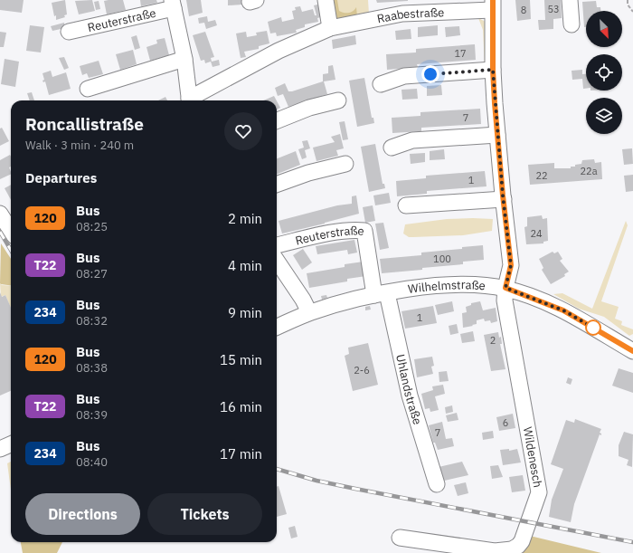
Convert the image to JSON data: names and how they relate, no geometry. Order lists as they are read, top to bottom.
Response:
{
  "streets": {
    "street": [
      "Raabestraße",
      "Reuterstraße",
      "Wilhelmstraße",
      "Uhlandstraße",
      "Wildenesch"
    ]
  },
  "crossings": [
    ["Raabestraße", "Wildenesch"],
    ["Reuterstraße", "Wilhelmstraße"],
    ["Reuterstraße", "Uhlandstraße"],
    ["Wilhelmstraße", "Uhlandstraße"],
    ["Wilhelmstraße", "Wildenesch"]
  ],
  "lines": ["bus line 120"],
  "house_numbers": [
    "53",
    "8",
    "17",
    "7",
    "22a",
    "22",
    "1",
    "24",
    "100",
    "1",
    "2",
    "2-6",
    "6",
    "7"
  ],
  "north": "bottom right",
  "page": {
    "heading": [
      ["Roncallistraße", "Walk · 3 min · 240 m"],
      "Departures"
    ],
    "list": [
      {
        "mark": "120",
        "name": "Bus",
        "note": "08:25",
        "value": "2 min"
      },
      {
        "mark": "T22",
        "name": "Bus",
        "note": "08:27",
        "value": "4 min"
      },
      {
        "mark": "234",
        "name": "Bus",
        "note": "08:32",
        "value": "9 min"
      },
      {
        "mark": "120",
        "name": "Bus",
        "note": "08:38",
        "value": "15 min"
      },
      {
        "mark": "T22",
        "name": "Bus",
        "note": "08:39",
        "value": "16 min"
      },
      {
        "mark": "234",
        "name": "Bus",
        "note": "08:40",
        "value": "17 min"
      }
    ],
    "buttons": ["Directions", "Tickets"]
  }
}
